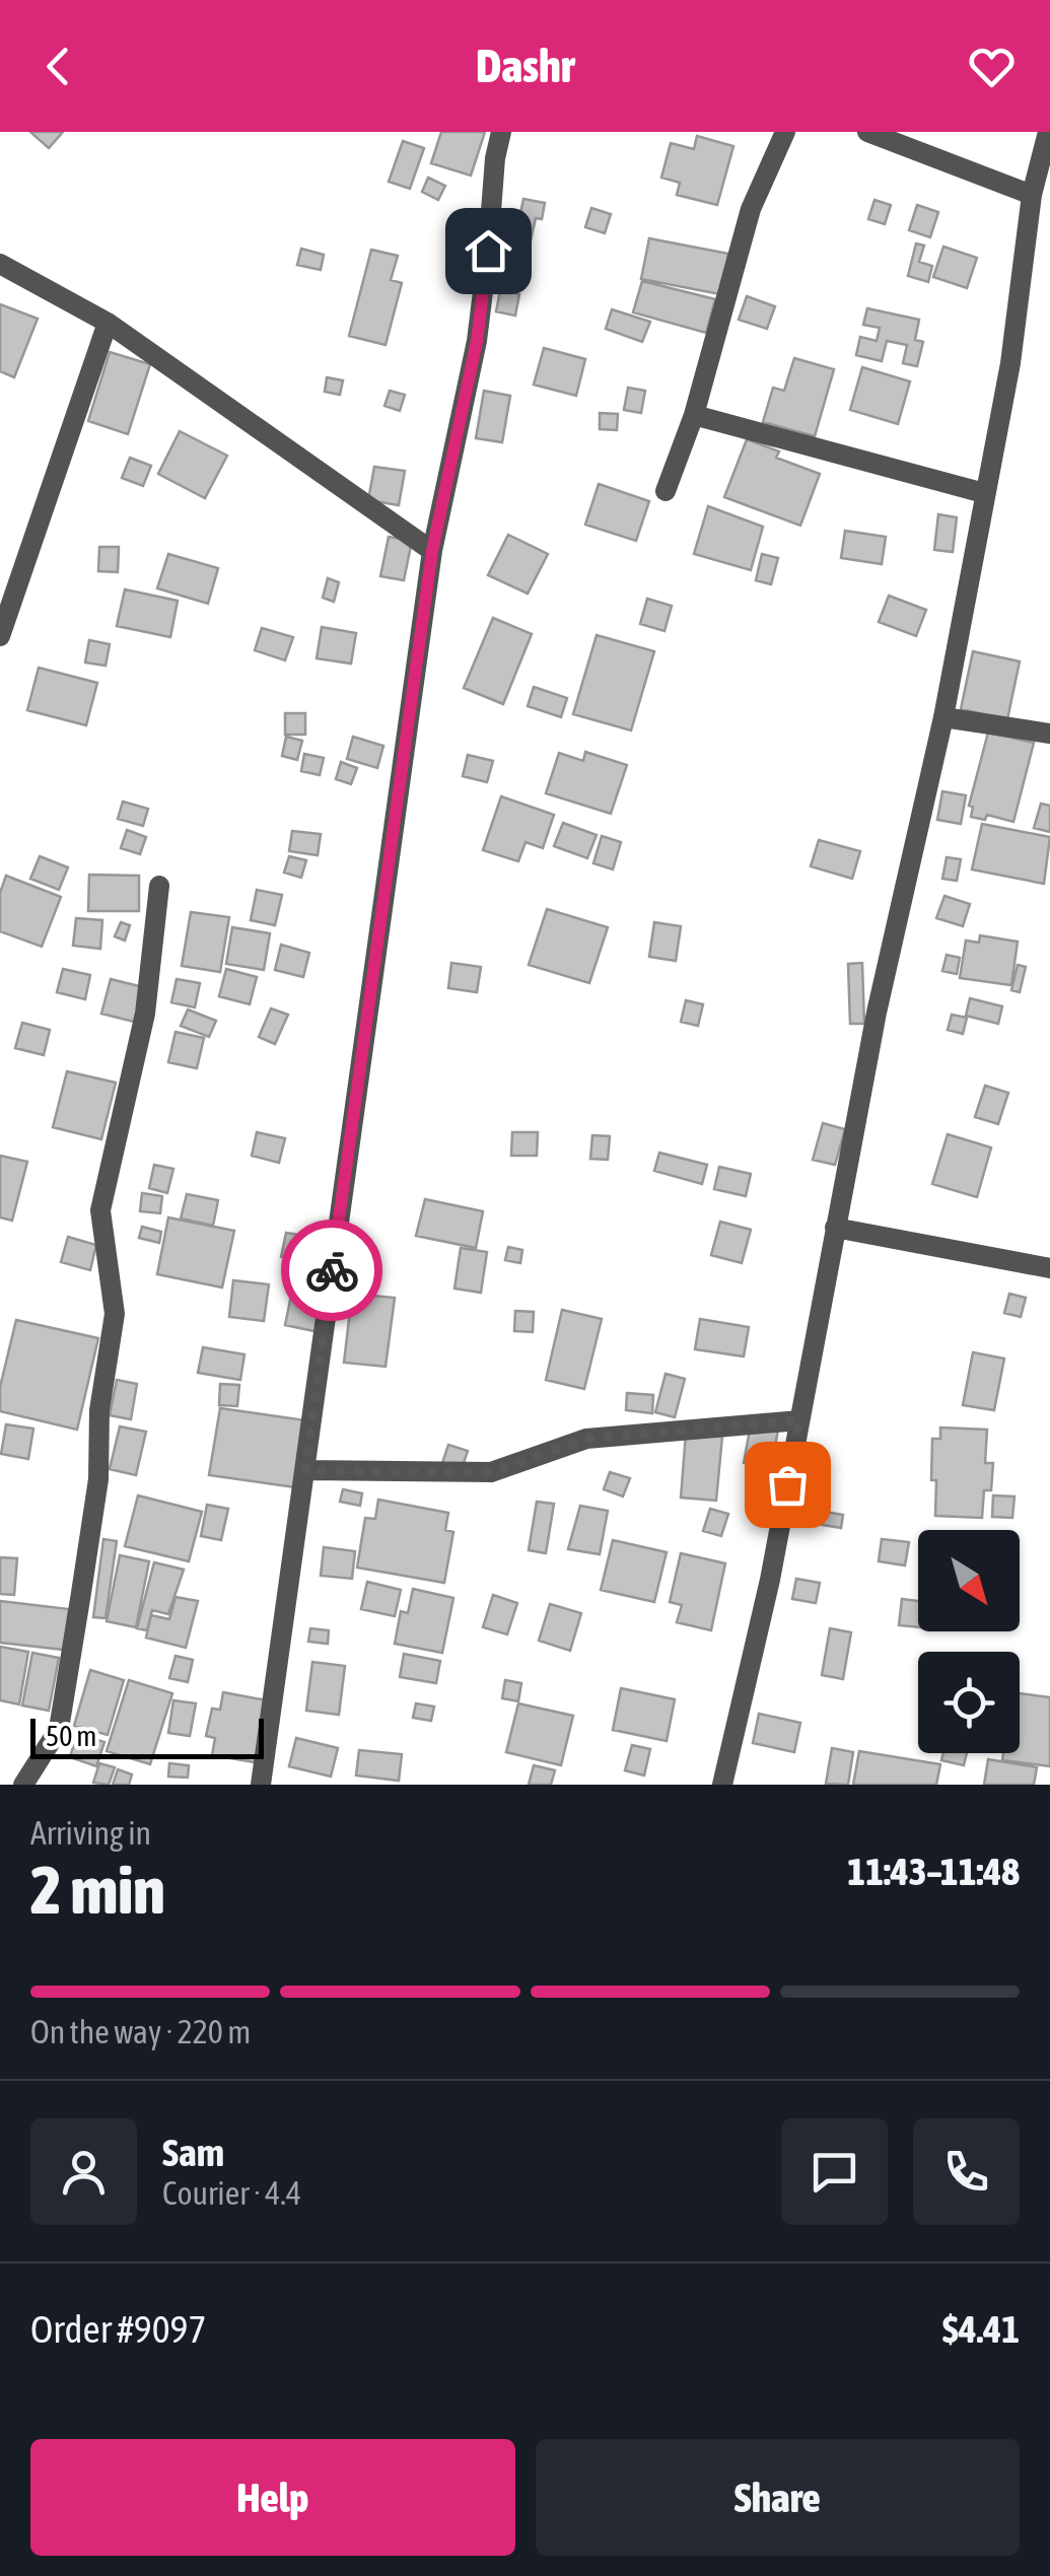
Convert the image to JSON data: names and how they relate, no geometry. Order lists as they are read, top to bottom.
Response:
{
  "scale_bar": "50 m",
  "north": "bottom right",
  "page": {
    "header": "Dashr",
    "scale": "50 m",
    "heading": ["2 min", "Arriving in", "11:43–11:48"],
    "panel": [
      "Sam",
      "Courier · 4.4",
      "Order #9097",
      "$4.41"
    ],
    "bar": "On the way · 220 m",
    "buttons": ["Help", "Share"]
  }
}
